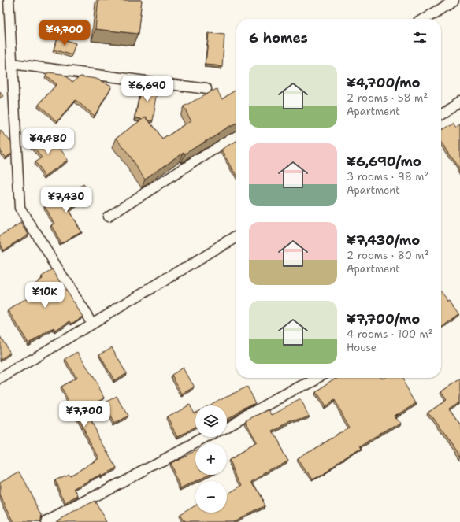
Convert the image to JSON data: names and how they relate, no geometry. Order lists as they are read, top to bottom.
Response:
{
  "page": {
    "heading": "6 homes",
    "price": [
      "¥4,700",
      "¥6,690",
      "¥4,480",
      "¥7,430",
      "¥10K",
      "¥7,700"
    ],
    "list": [
      {
        "name": "¥4,700/mo",
        "note": "2 rooms · 58 m² · Apartment"
      },
      {
        "name": "¥6,690/mo",
        "note": "3 rooms · 98 m² · Apartment"
      },
      {
        "name": "¥7,430/mo",
        "note": "2 rooms · 80 m² · Apartment"
      },
      {
        "name": "¥7,700/mo",
        "note": "4 rooms · 100 m² · House"
      }
    ],
    "map_buttons": ["+", "−"]
  }
}
